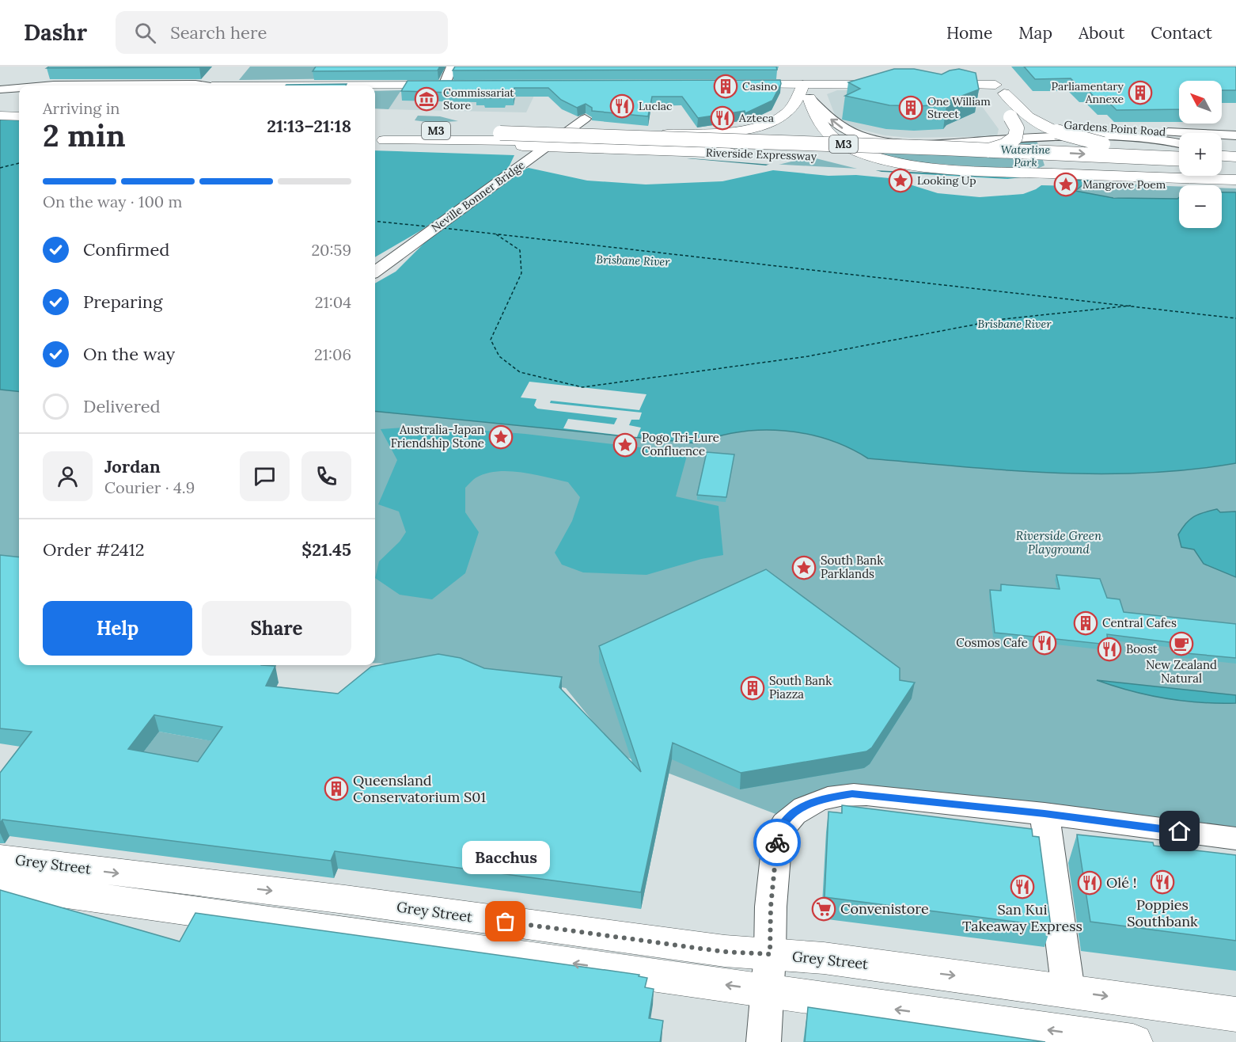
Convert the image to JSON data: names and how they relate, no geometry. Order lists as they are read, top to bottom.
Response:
{
  "streets": {
    "main road": ["M3", "Riverside Expressway", "Grey Street"],
    "street": ["Gardens Point Road", "Neville Bonner Bridge"]
  },
  "crossings": [
    ["Gardens Point Road", "M3"],
    ["M3", "Riverside Expressway"]
  ],
  "water": ["Brisbane River"],
  "parks": ["Waterline Park", "Riverside Green Playground"],
  "places": {
    "building": [
      "Casino",
      "Parliamentary Annexe",
      "One William Street",
      "Central Cafes",
      "South Bank Piazza",
      "Queensland Conservatorium S01"
    ],
    "museum": ["Commissariat Store"],
    "restaurant": [
      "Luclac",
      "Azteca",
      "Cosmos Cafe",
      "Boost",
      "Poppies Southbank",
      "Olé !",
      "San Kui Takeaway Express"
    ],
    "place": [
      "Looking Up",
      "Mangrove Poem",
      "Australia-Japan Friendship Stone",
      "Pogo Tri-Lure Confluence",
      "South Bank Parklands"
    ],
    "cafe": ["New Zealand Natural"],
    "supermarket": ["Convenistore"],
    "other": ["Bacchus"]
  },
  "north": "top left",
  "page": {
    "header": "Dashr",
    "search": "Search here",
    "nav": [
      "Home",
      "Map",
      "About",
      "Contact"
    ],
    "map_buttons": ["+", "−"],
    "heading": ["2 min", "Arriving in", "21:13–21:18"],
    "panel": [
      "Jordan",
      "Courier · 4.9",
      "Order #2412",
      "$21.45"
    ],
    "bar": "On the way · 100 m",
    "list": [
      ["Confirmed", "20:59"],
      ["Preparing", "21:04"],
      ["On the way", "21:06"],
      "Delivered"
    ],
    "buttons": ["Help", "Share"],
    "bubble": "Bacchus"
  }
}
